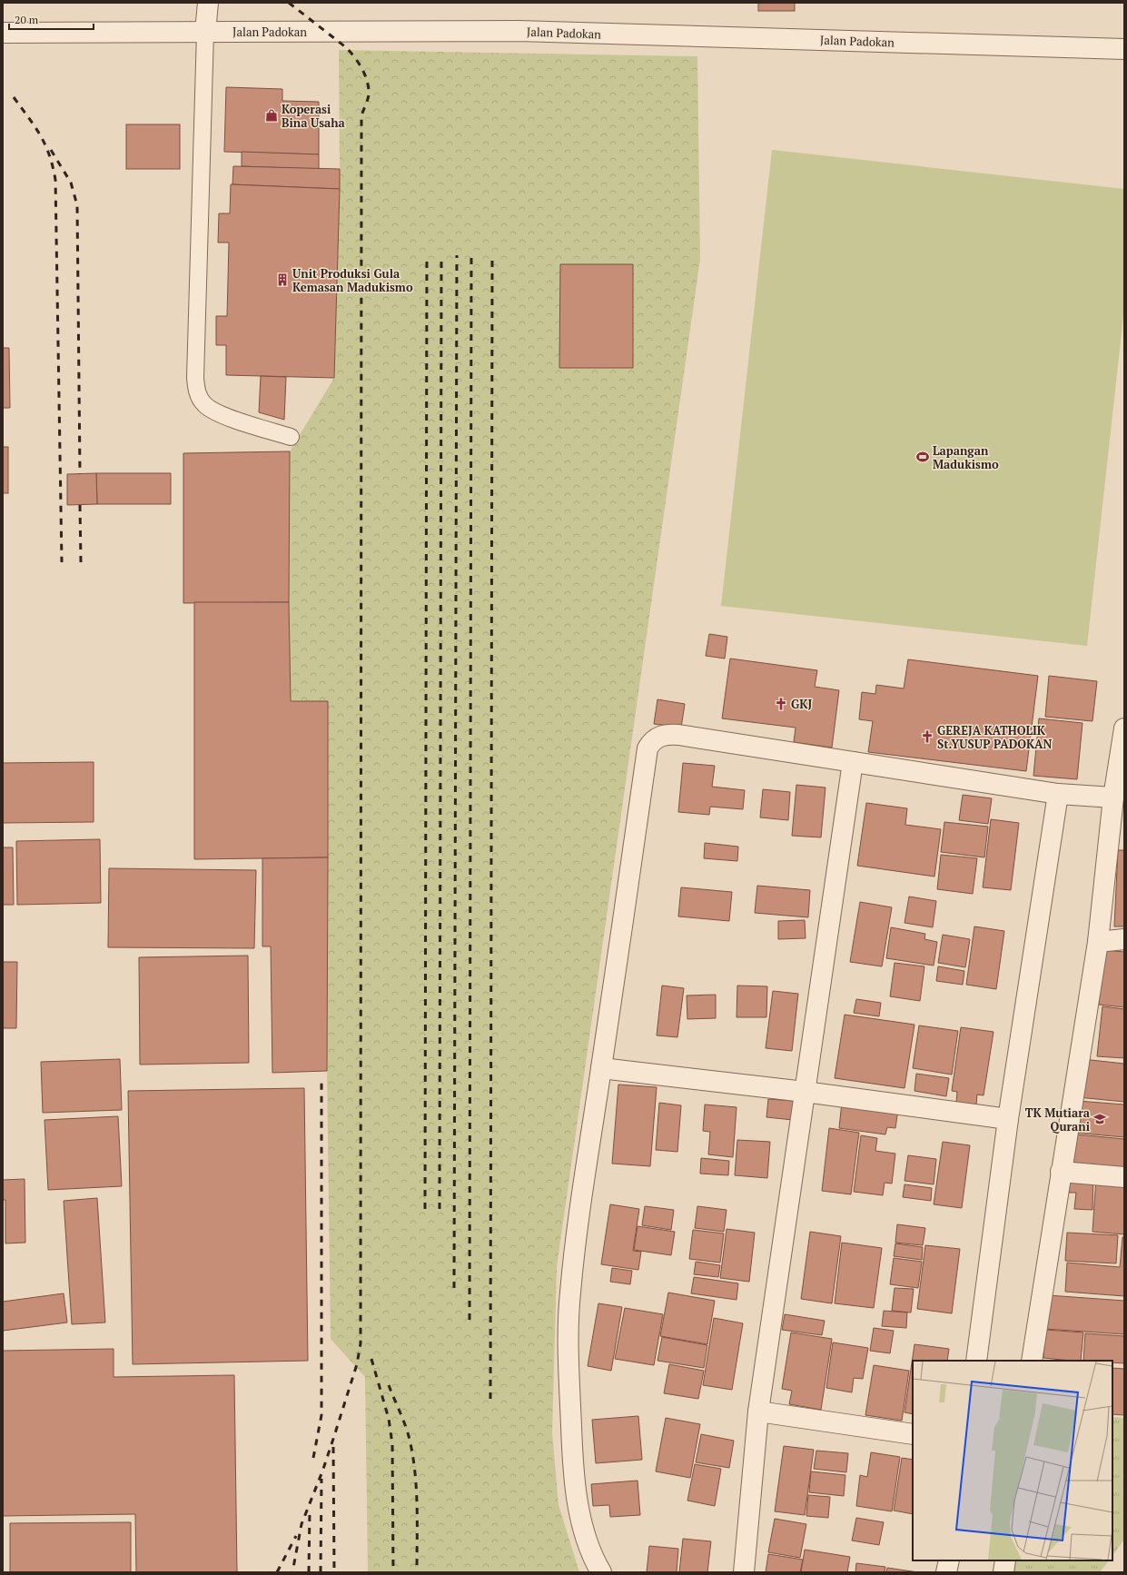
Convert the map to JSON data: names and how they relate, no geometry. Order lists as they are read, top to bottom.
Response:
{
  "streets": {
    "street": ["Jalan Padokan"]
  },
  "places": {
    "shop": ["Koperasi Bina Usaha"],
    "building": ["Unit Produksi Gula Kemasan Madukismo"],
    "sports": ["Lapangan Madukismo"],
    "church": ["GKJ", "GEREJA KATHOLIK St.YUSUP PADOKAN"],
    "school or university": ["TK Mutiara Qurani"]
  },
  "scale_bar": "20 m"
}
